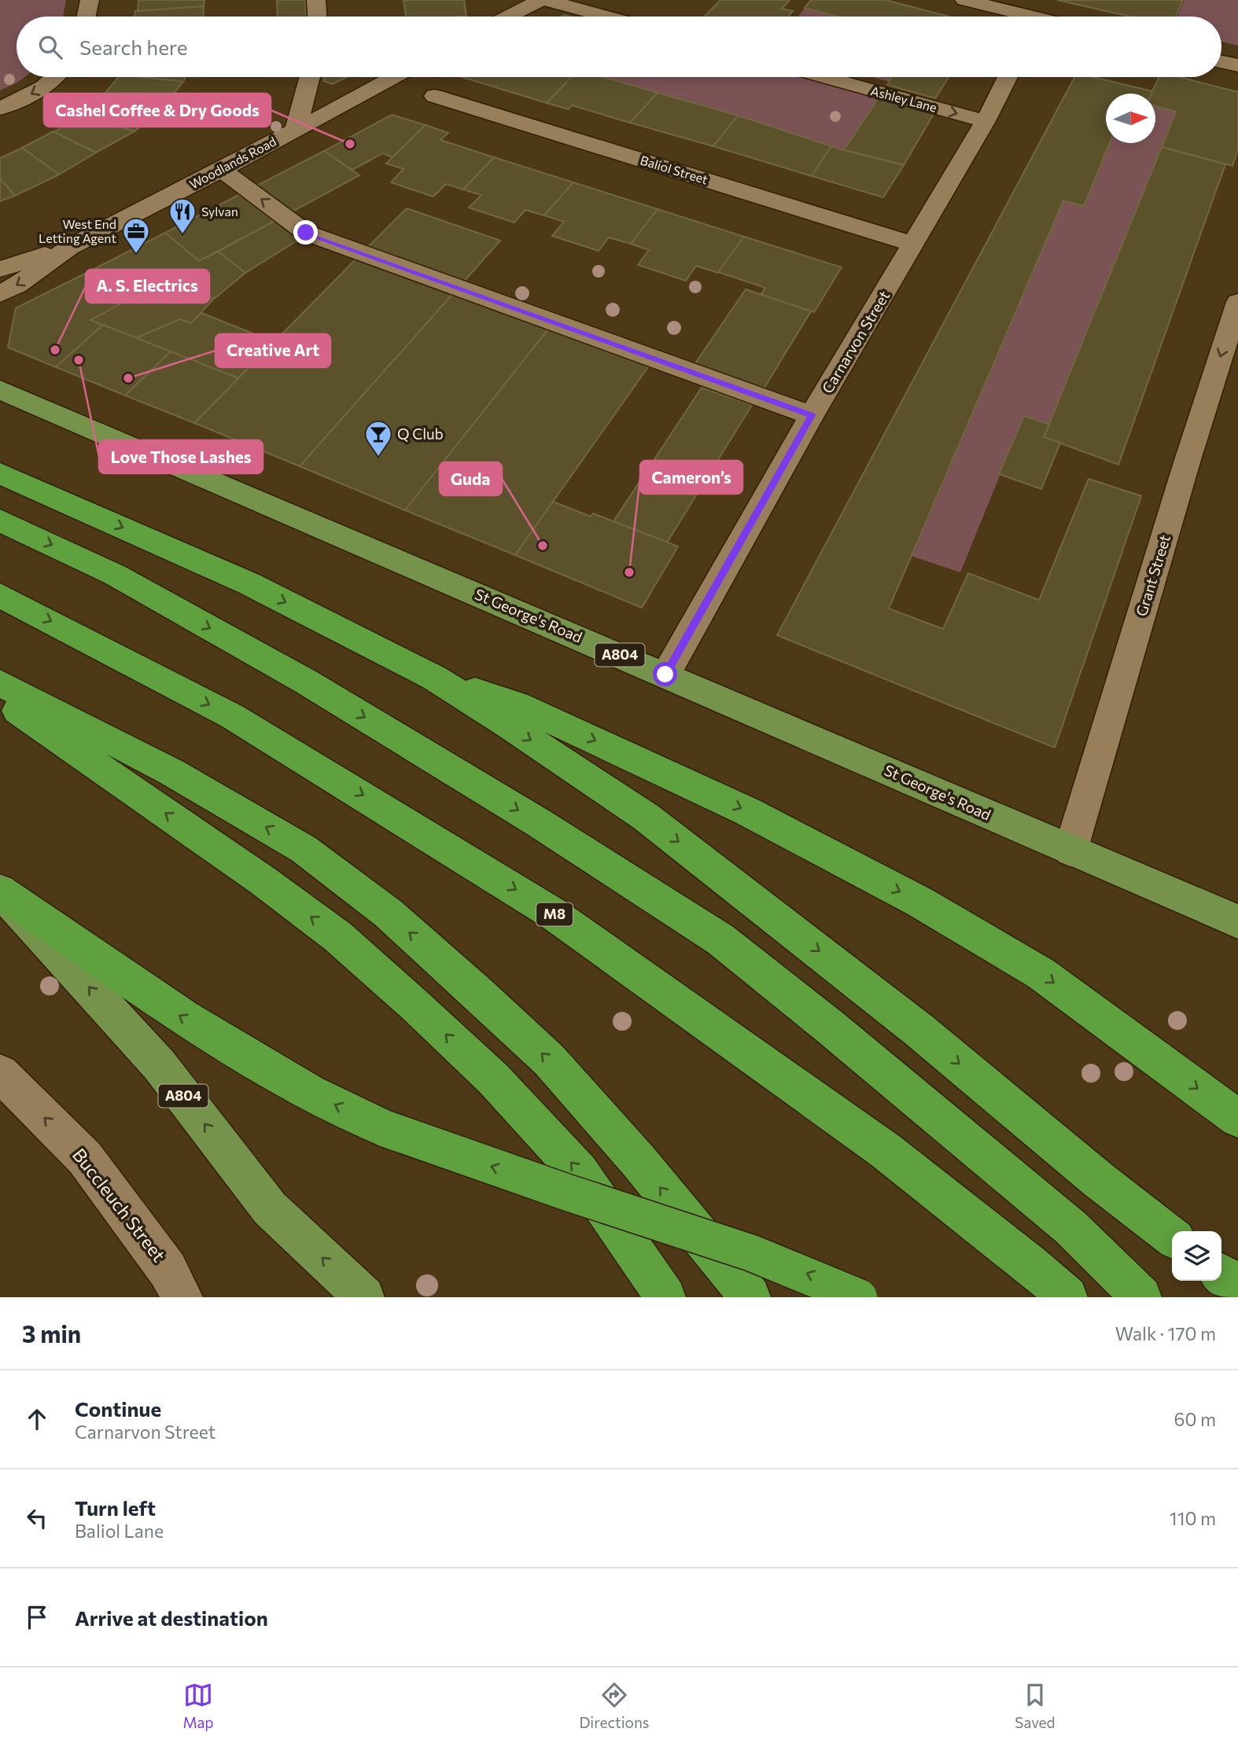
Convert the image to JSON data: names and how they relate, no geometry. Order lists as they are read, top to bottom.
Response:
{
  "streets": {
    "highway": ["M8"],
    "main road": ["St George's Road", "A804"],
    "street": [
      "Ashley Lane",
      "Woodlands Road",
      "Baliol Street",
      "Carnarvon Street",
      "Grant Street",
      "Buccleuch Street"
    ]
  },
  "crossings": [
    ["Ashley Lane", "Carnarvon Street"],
    ["Baliol Street", "Carnarvon Street"],
    ["Carnarvon Street", "St George's Road"],
    ["Grant Street", "St George's Road"]
  ],
  "one_way": ["Grant Street", "Buccleuch Street"],
  "places": {
    "other": [
      "Cashel Coffee & Dry Goods",
      "A. S. Electrics",
      "Love Those Lashes",
      "Creative Art",
      "Guda",
      "Cameron’s"
    ],
    "restaurant": ["Sylvan"],
    "office": ["West End Letting Agent"],
    "bar": ["Q Club"]
  },
  "north": "right",
  "page": {
    "search": "Search here",
    "heading": ["3 min", "Walk · 170 m"],
    "list": [
      ["Continue", "Carnarvon Street", "60 m"],
      ["Turn left", "Baliol Lane", "110 m"],
      "Arrive at destination"
    ],
    "nav": ["Map", "Directions", "Saved"]
  }
}
